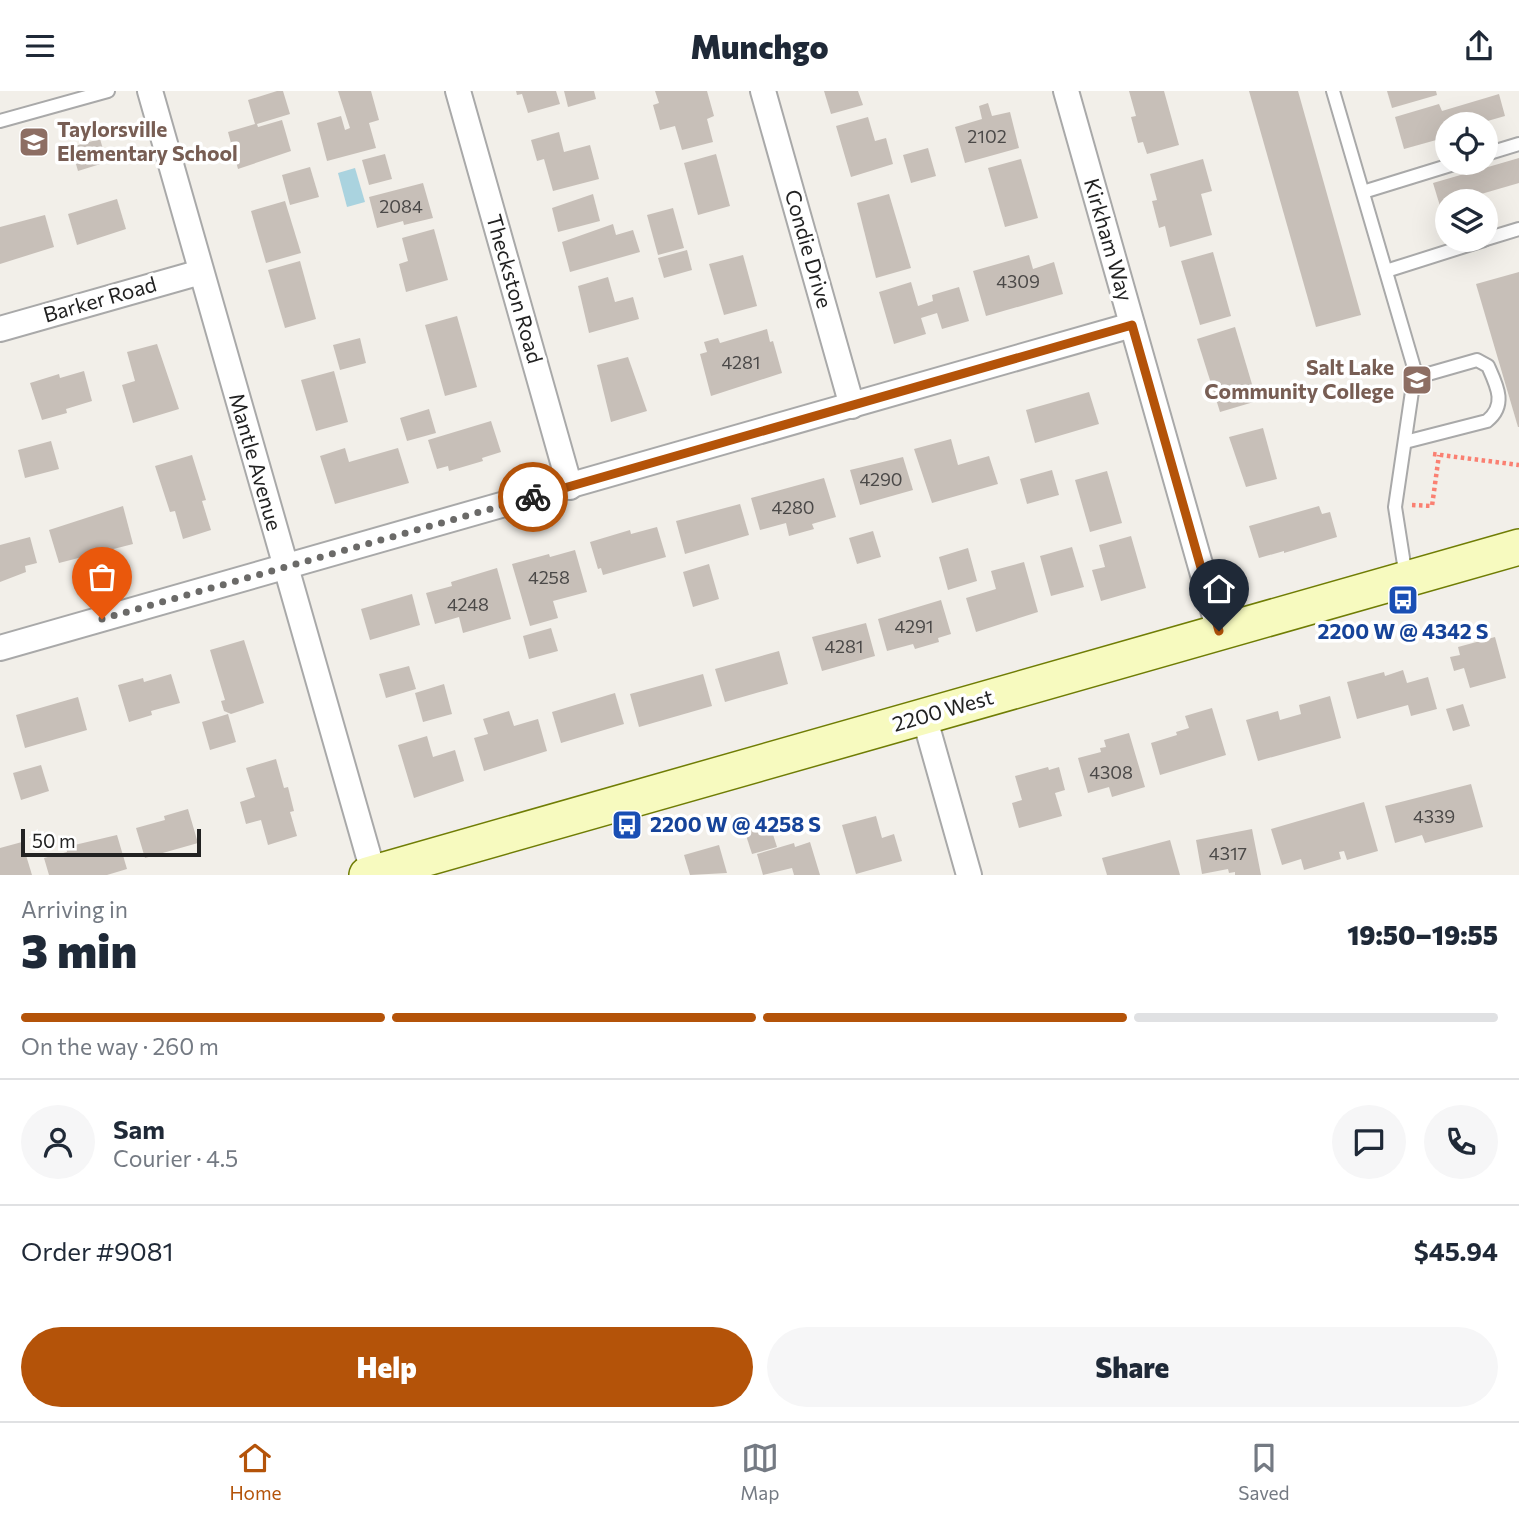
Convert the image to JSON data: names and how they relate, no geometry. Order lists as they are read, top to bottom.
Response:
{
  "streets": {
    "street": [
      "Kirkham Way",
      "Condie Drive",
      "Theckston Road",
      "Barker Road",
      "Mantle Avenue",
      "2200 West"
    ]
  },
  "crossings": [
    ["Kirkham Way", "2200 West"],
    ["Barker Road", "Mantle Avenue"],
    ["Mantle Avenue", "2200 West"]
  ],
  "places": {
    "school or university": ["Taylorsville Elementary School", "Salt Lake Community College"],
    "bus stop": ["2200 W @ 4342 S", "2200 W @ 4258 S"]
  },
  "house_numbers": [
    "2102",
    "2084",
    "4309",
    "4281",
    "4290",
    "4280",
    "4258",
    "4248",
    "4291",
    "4281",
    "4308",
    "4339",
    "4317"
  ],
  "scale_bar": "50 m",
  "page": {
    "header": "Munchgo",
    "scale": "50 m",
    "heading": ["3 min", "Arriving in", "19:50–19:55"],
    "panel": [
      "Sam",
      "Courier · 4.5",
      "Order #9081",
      "$45.94"
    ],
    "bar": "On the way · 260 m",
    "buttons": ["Help", "Share"],
    "tabs": ["Home", "Map", "Saved"]
  }
}
